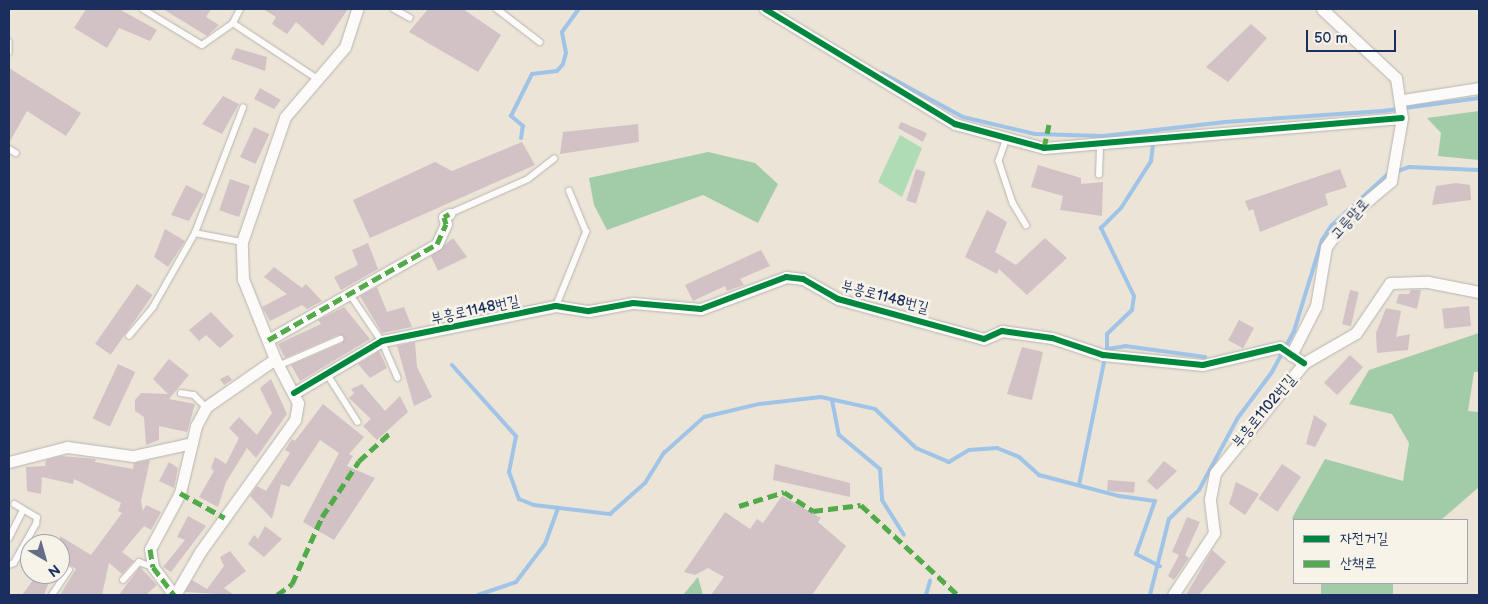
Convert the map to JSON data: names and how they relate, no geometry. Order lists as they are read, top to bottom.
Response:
{
  "streets": {
    "street": ["고릉말로", "부흥로1148번길", "부흥로1102번길"]
  },
  "crossings": [
    ["고릉말로", "부흥로1148번길"]
  ],
  "legend": ["자전거길", "산책로"],
  "scale_bar": "50 m",
  "north": "bottom right"
}
